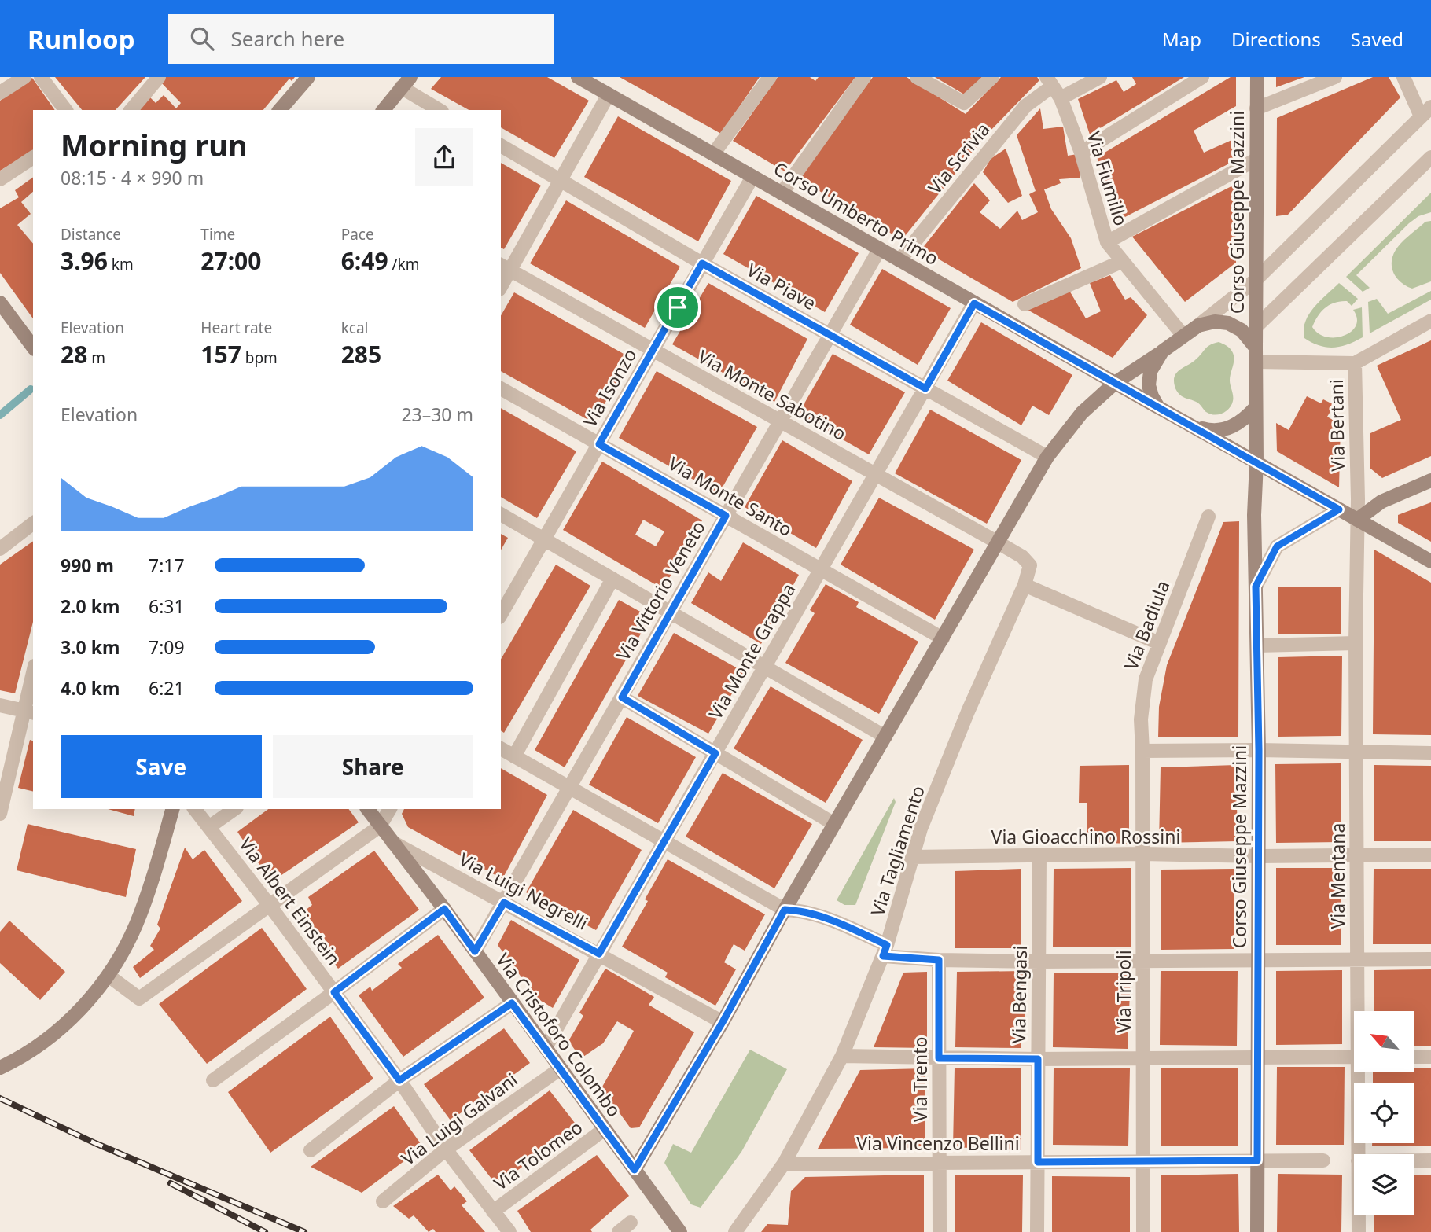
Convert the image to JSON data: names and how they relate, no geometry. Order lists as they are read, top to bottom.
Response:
{
  "streets": {
    "street": [
      "Via Scrivia",
      "Via Fiumillo",
      "Corso Giuseppe Mazzini",
      "Corso Umberto Primo",
      "Via Piave",
      "Via Isonzo",
      "Via Monte Sabotino",
      "Via Bertani",
      "Via Monte Santo",
      "Via Vittorio Veneto",
      "Via Badiula",
      "Via Monte Grappa",
      "Via Gioacchino Rossini",
      "Via Tagliamento",
      "Via Mentana",
      "Via Luigi Negrelli",
      "Via Albert Einstein",
      "Via Tripoli",
      "Via Bengasi",
      "Via Cristoforo Colombo",
      "Via Trento",
      "Via Luigi Galvani",
      "Via Vincenzo Bellini",
      "Via Tolomeo"
    ]
  },
  "crossings": [
    ["Via Scrivia", "Via Fiumillo"],
    ["Via Scrivia", "Corso Umberto Primo"],
    ["Via Fiumillo", "Corso Giuseppe Mazzini"],
    ["Via Fiumillo", "Corso Umberto Primo"],
    ["Corso Giuseppe Mazzini", "Corso Umberto Primo"],
    ["Corso Giuseppe Mazzini", "Via Gioacchino Rossini"],
    ["Corso Giuseppe Mazzini", "Via Vincenzo Bellini"],
    ["Corso Umberto Primo", "Via Isonzo"],
    ["Corso Umberto Primo", "Via Vittorio Veneto"],
    ["Corso Umberto Primo", "Via Monte Grappa"],
    ["Via Piave", "Via Isonzo"],
    ["Via Piave", "Via Vittorio Veneto"],
    ["Via Piave", "Via Monte Grappa"],
    ["Via Isonzo", "Via Monte Sabotino"],
    ["Via Isonzo", "Via Monte Santo"],
    ["Via Monte Sabotino", "Via Vittorio Veneto"],
    ["Via Monte Sabotino", "Via Monte Grappa"],
    ["Via Monte Sabotino", "Via Tagliamento"],
    ["Via Bertani", "Via Mentana"],
    ["Via Monte Santo", "Via Vittorio Veneto"],
    ["Via Monte Santo", "Via Monte Grappa"],
    ["Via Vittorio Veneto", "Via Luigi Negrelli"],
    ["Via Vittorio Veneto", "Via Cristoforo Colombo"],
    ["Via Badiula", "Via Tripoli"],
    ["Via Monte Grappa", "Via Luigi Negrelli"],
    ["Via Monte Grappa", "Via Cristoforo Colombo"],
    ["Via Gioacchino Rossini", "Via Tagliamento"],
    ["Via Gioacchino Rossini", "Via Mentana"],
    ["Via Gioacchino Rossini", "Via Tripoli"],
    ["Via Gioacchino Rossini", "Via Bengasi"],
    ["Via Tagliamento", "Via Vincenzo Bellini"],
    ["Via Luigi Negrelli", "Via Cristoforo Colombo"],
    ["Via Albert Einstein", "Via Luigi Galvani"],
    ["Via Albert Einstein", "Via Tolomeo"],
    ["Via Tripoli", "Via Vincenzo Bellini"],
    ["Via Bengasi", "Via Vincenzo Bellini"],
    ["Via Cristoforo Colombo", "Via Luigi Galvani"],
    ["Via Cristoforo Colombo", "Via Tolomeo"],
    ["Via Trento", "Via Vincenzo Bellini"]
  ],
  "north": "top left",
  "page": {
    "header": "Runloop",
    "search": "Search here",
    "nav": ["Map", "Directions", "Saved"],
    "heading": ["Morning run", "08:15 · 4 × 990 m"],
    "stats": [
      ["Distance", "3.96 km"],
      ["Time", "27:00"],
      ["Pace", "6:49 /km"],
      ["Elevation", "28 m"],
      ["Heart rate", "157 bpm"],
      ["kcal", "285"]
    ],
    "chart": ["Elevation", "23–30 m"],
    "list": [
      {
        "name": "990 m",
        "note": "7:17"
      },
      {
        "name": "2.0 km",
        "note": "6:31"
      },
      {
        "name": "3.0 km",
        "note": "7:09"
      },
      {
        "name": "4.0 km",
        "note": "6:21"
      }
    ],
    "buttons": ["Save", "Share"]
  }
}
